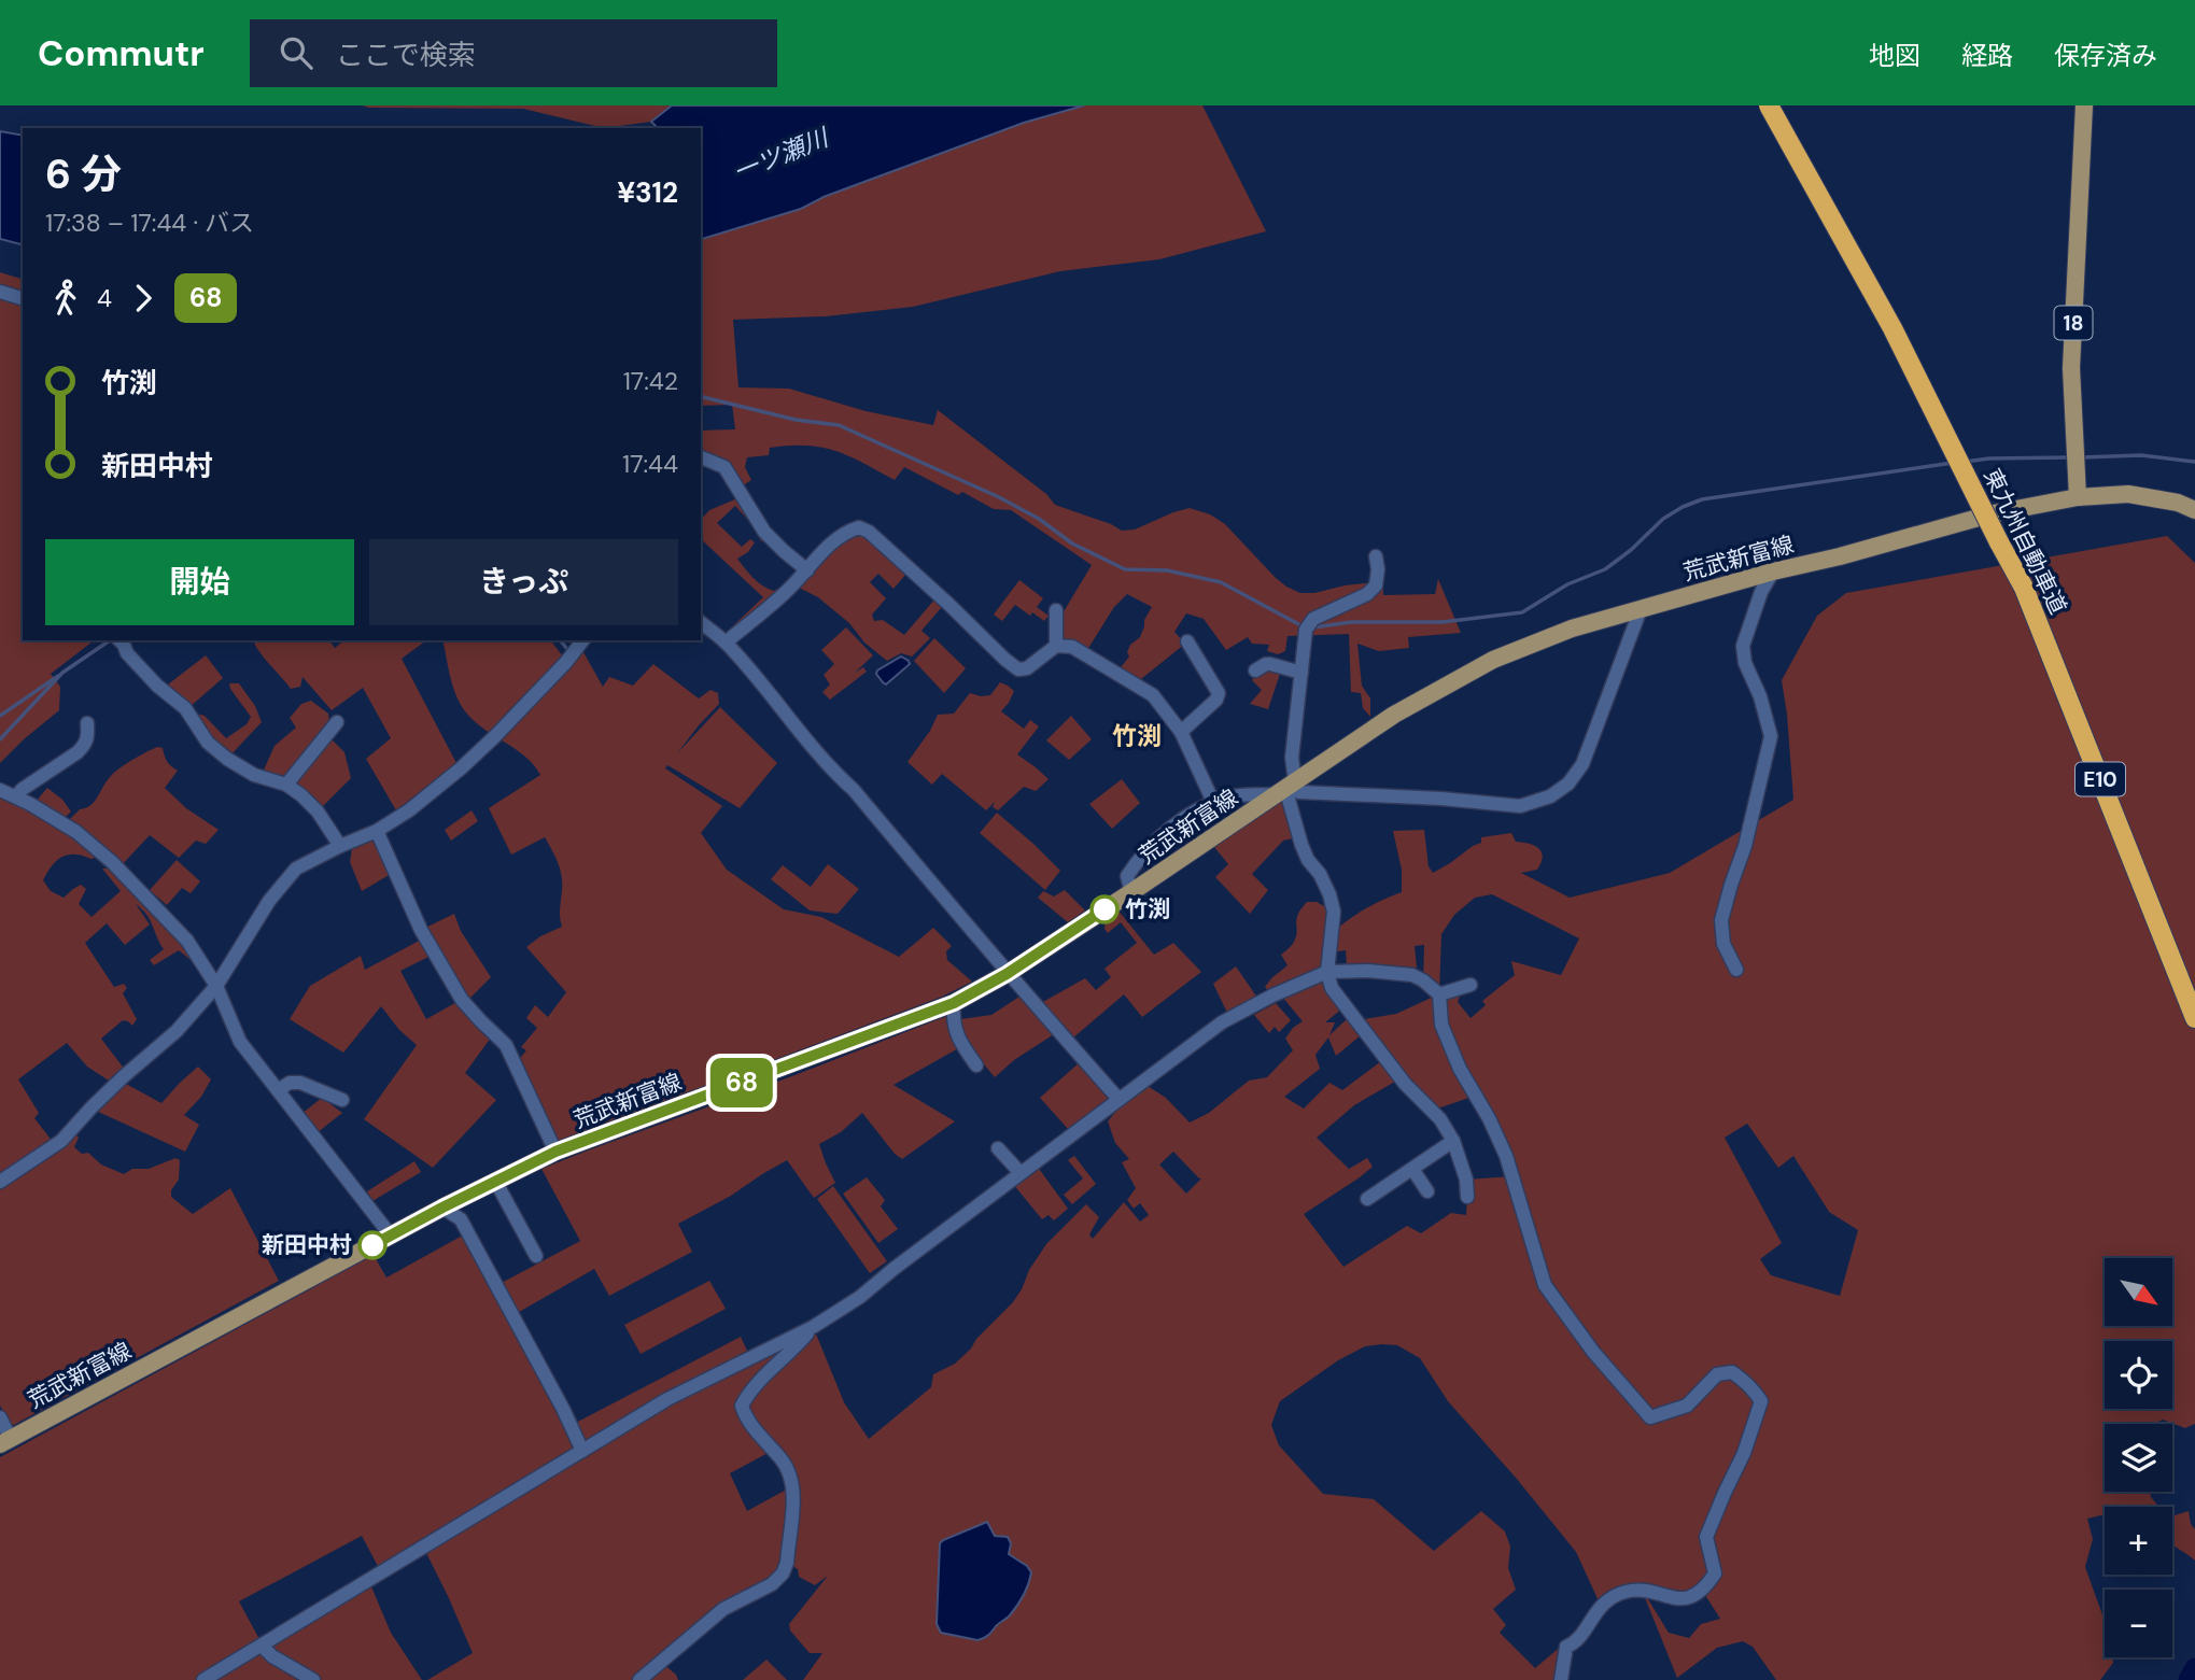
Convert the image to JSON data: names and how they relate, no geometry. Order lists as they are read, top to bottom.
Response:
{
  "streets": {
    "highway": ["東九州自動車道", "E10"],
    "main road": ["18", "荒武新富線"]
  },
  "crossings": [
    ["18", "荒武新富線"]
  ],
  "districts": ["竹渕"],
  "water": ["一ツ瀬川"],
  "places": ["竹渕", "新田中村"],
  "lines": ["bus line 68"],
  "north": "bottom right",
  "page": {
    "header": "Commutr",
    "search": "ここで検索",
    "nav": ["地図", "経路", "保存済み"],
    "on_map": "68",
    "heading": ["6 分", "17:38 – 17:44 · バス", "¥312"],
    "legs": ["4", "68"],
    "list": [
      {
        "name": "竹渕",
        "value": "17:42"
      },
      {
        "name": "新田中村",
        "value": "17:44"
      }
    ],
    "buttons": ["開始", "きっぷ"],
    "map_buttons": ["+", "−"]
  }
}
